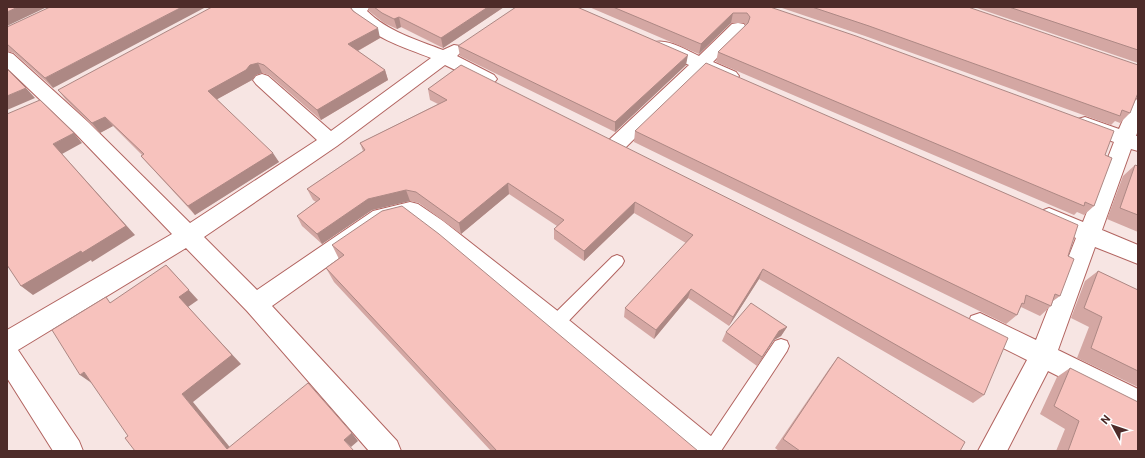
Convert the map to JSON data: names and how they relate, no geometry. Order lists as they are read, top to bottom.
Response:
{
  "north": "top left"
}
